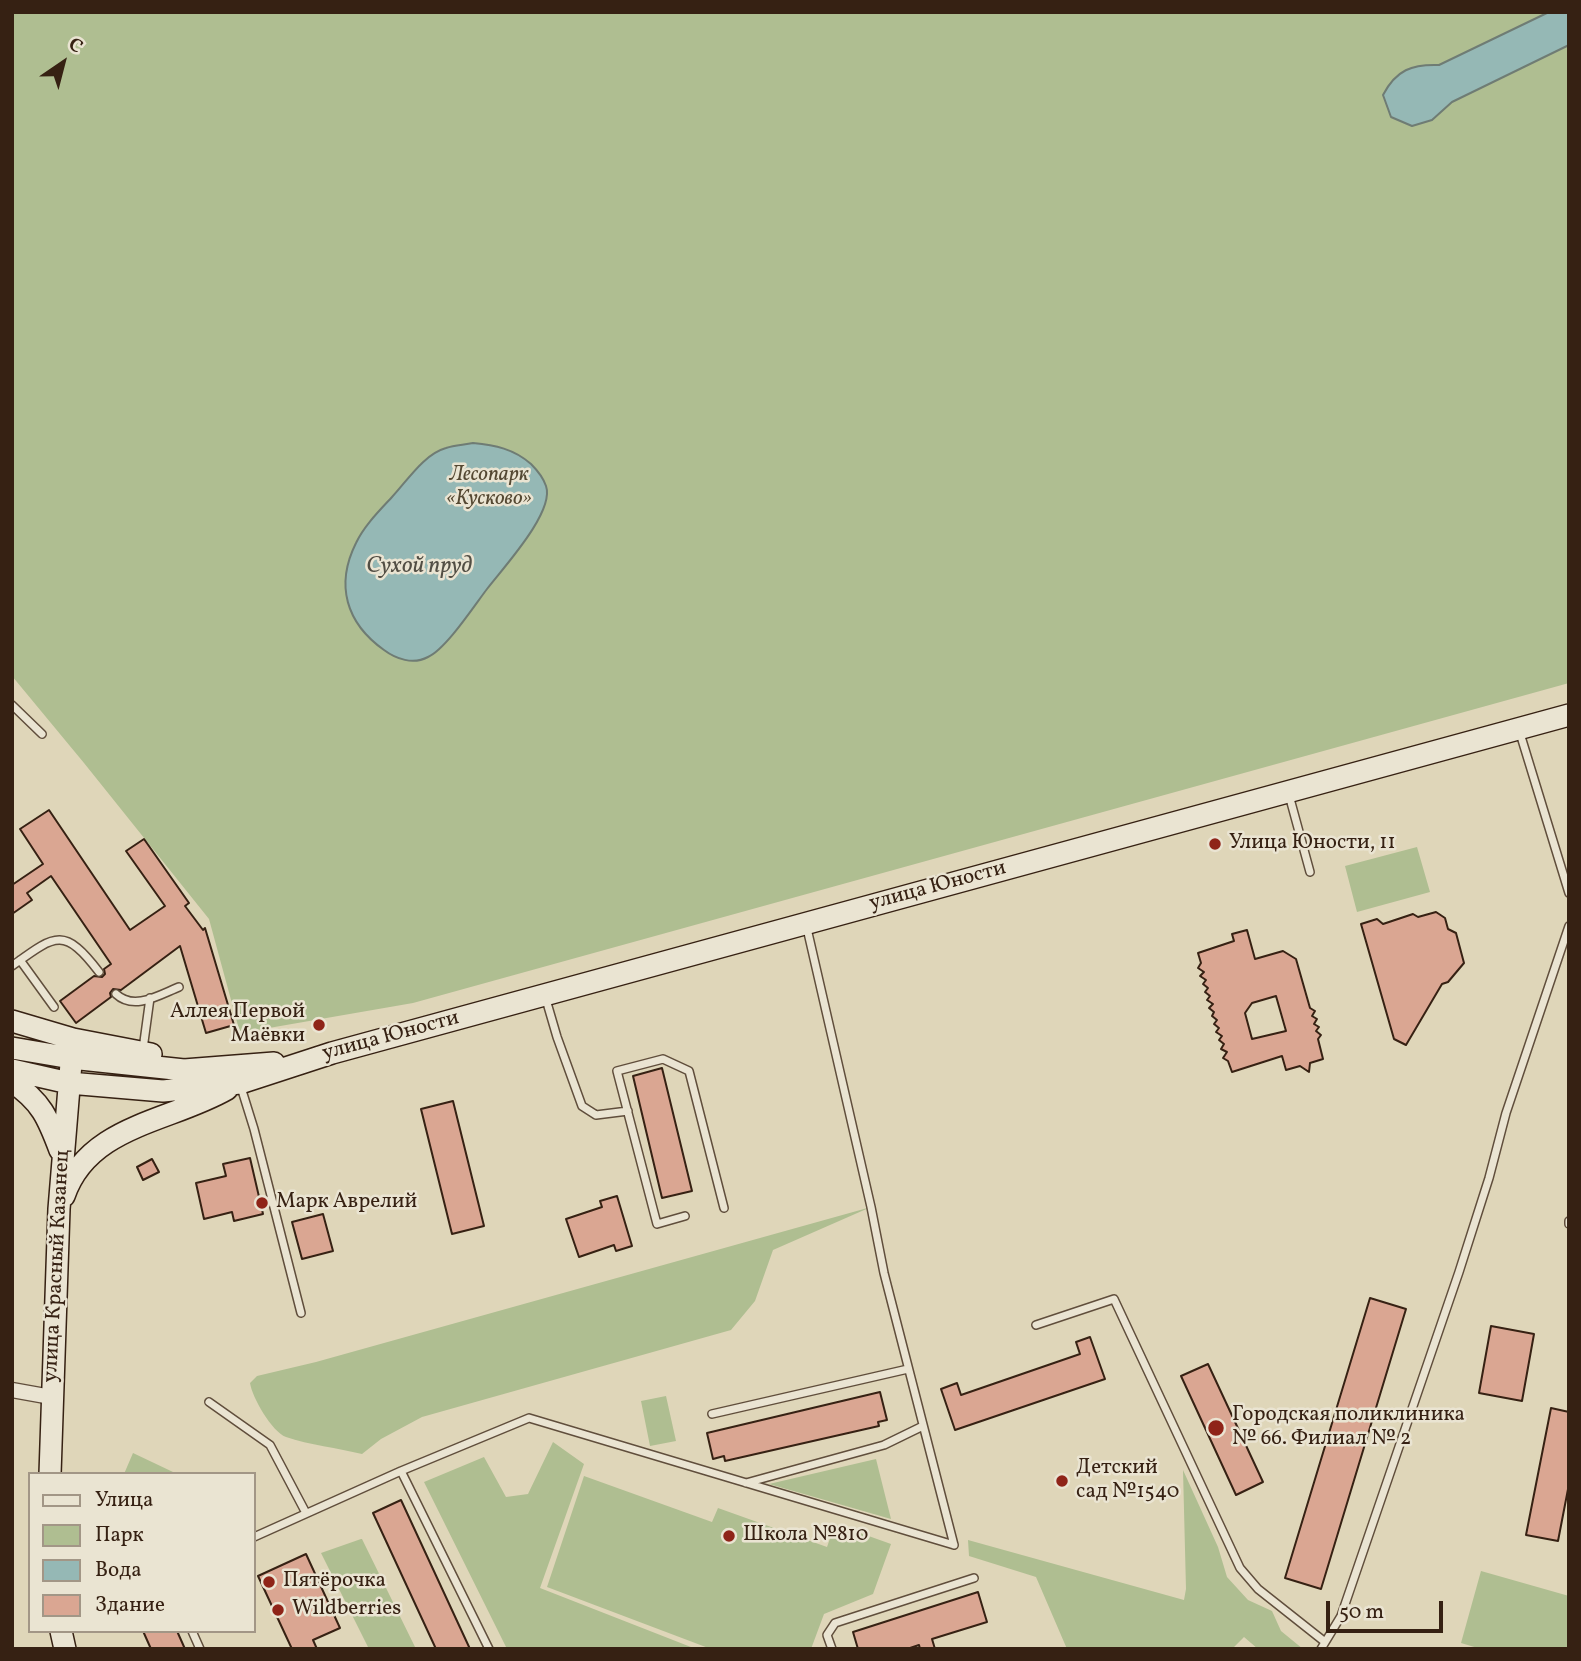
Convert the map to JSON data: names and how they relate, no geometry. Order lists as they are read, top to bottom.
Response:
{
  "streets": {
    "main road": ["улица Юности", "улица Красный Казанец"]
  },
  "crossings": [
    ["улица Юности", "улица Красный Казанец"]
  ],
  "water": ["Сухой пруд"],
  "parks": ["Лесопарк «Кусково»"],
  "places": [
    "Улица Юности, 11",
    "Аллея Первой Маёвки",
    "Марк Аврелий",
    "Городская поликлиника № 66. Филиал № 2",
    "Детский сад №1540",
    "Школа №810",
    "Пятёрочка",
    "Wildberries"
  ],
  "legend": [
    "Улица",
    "Парк",
    "Вода",
    "Здание"
  ],
  "scale_bar": "50 m",
  "north": "top right"
}
